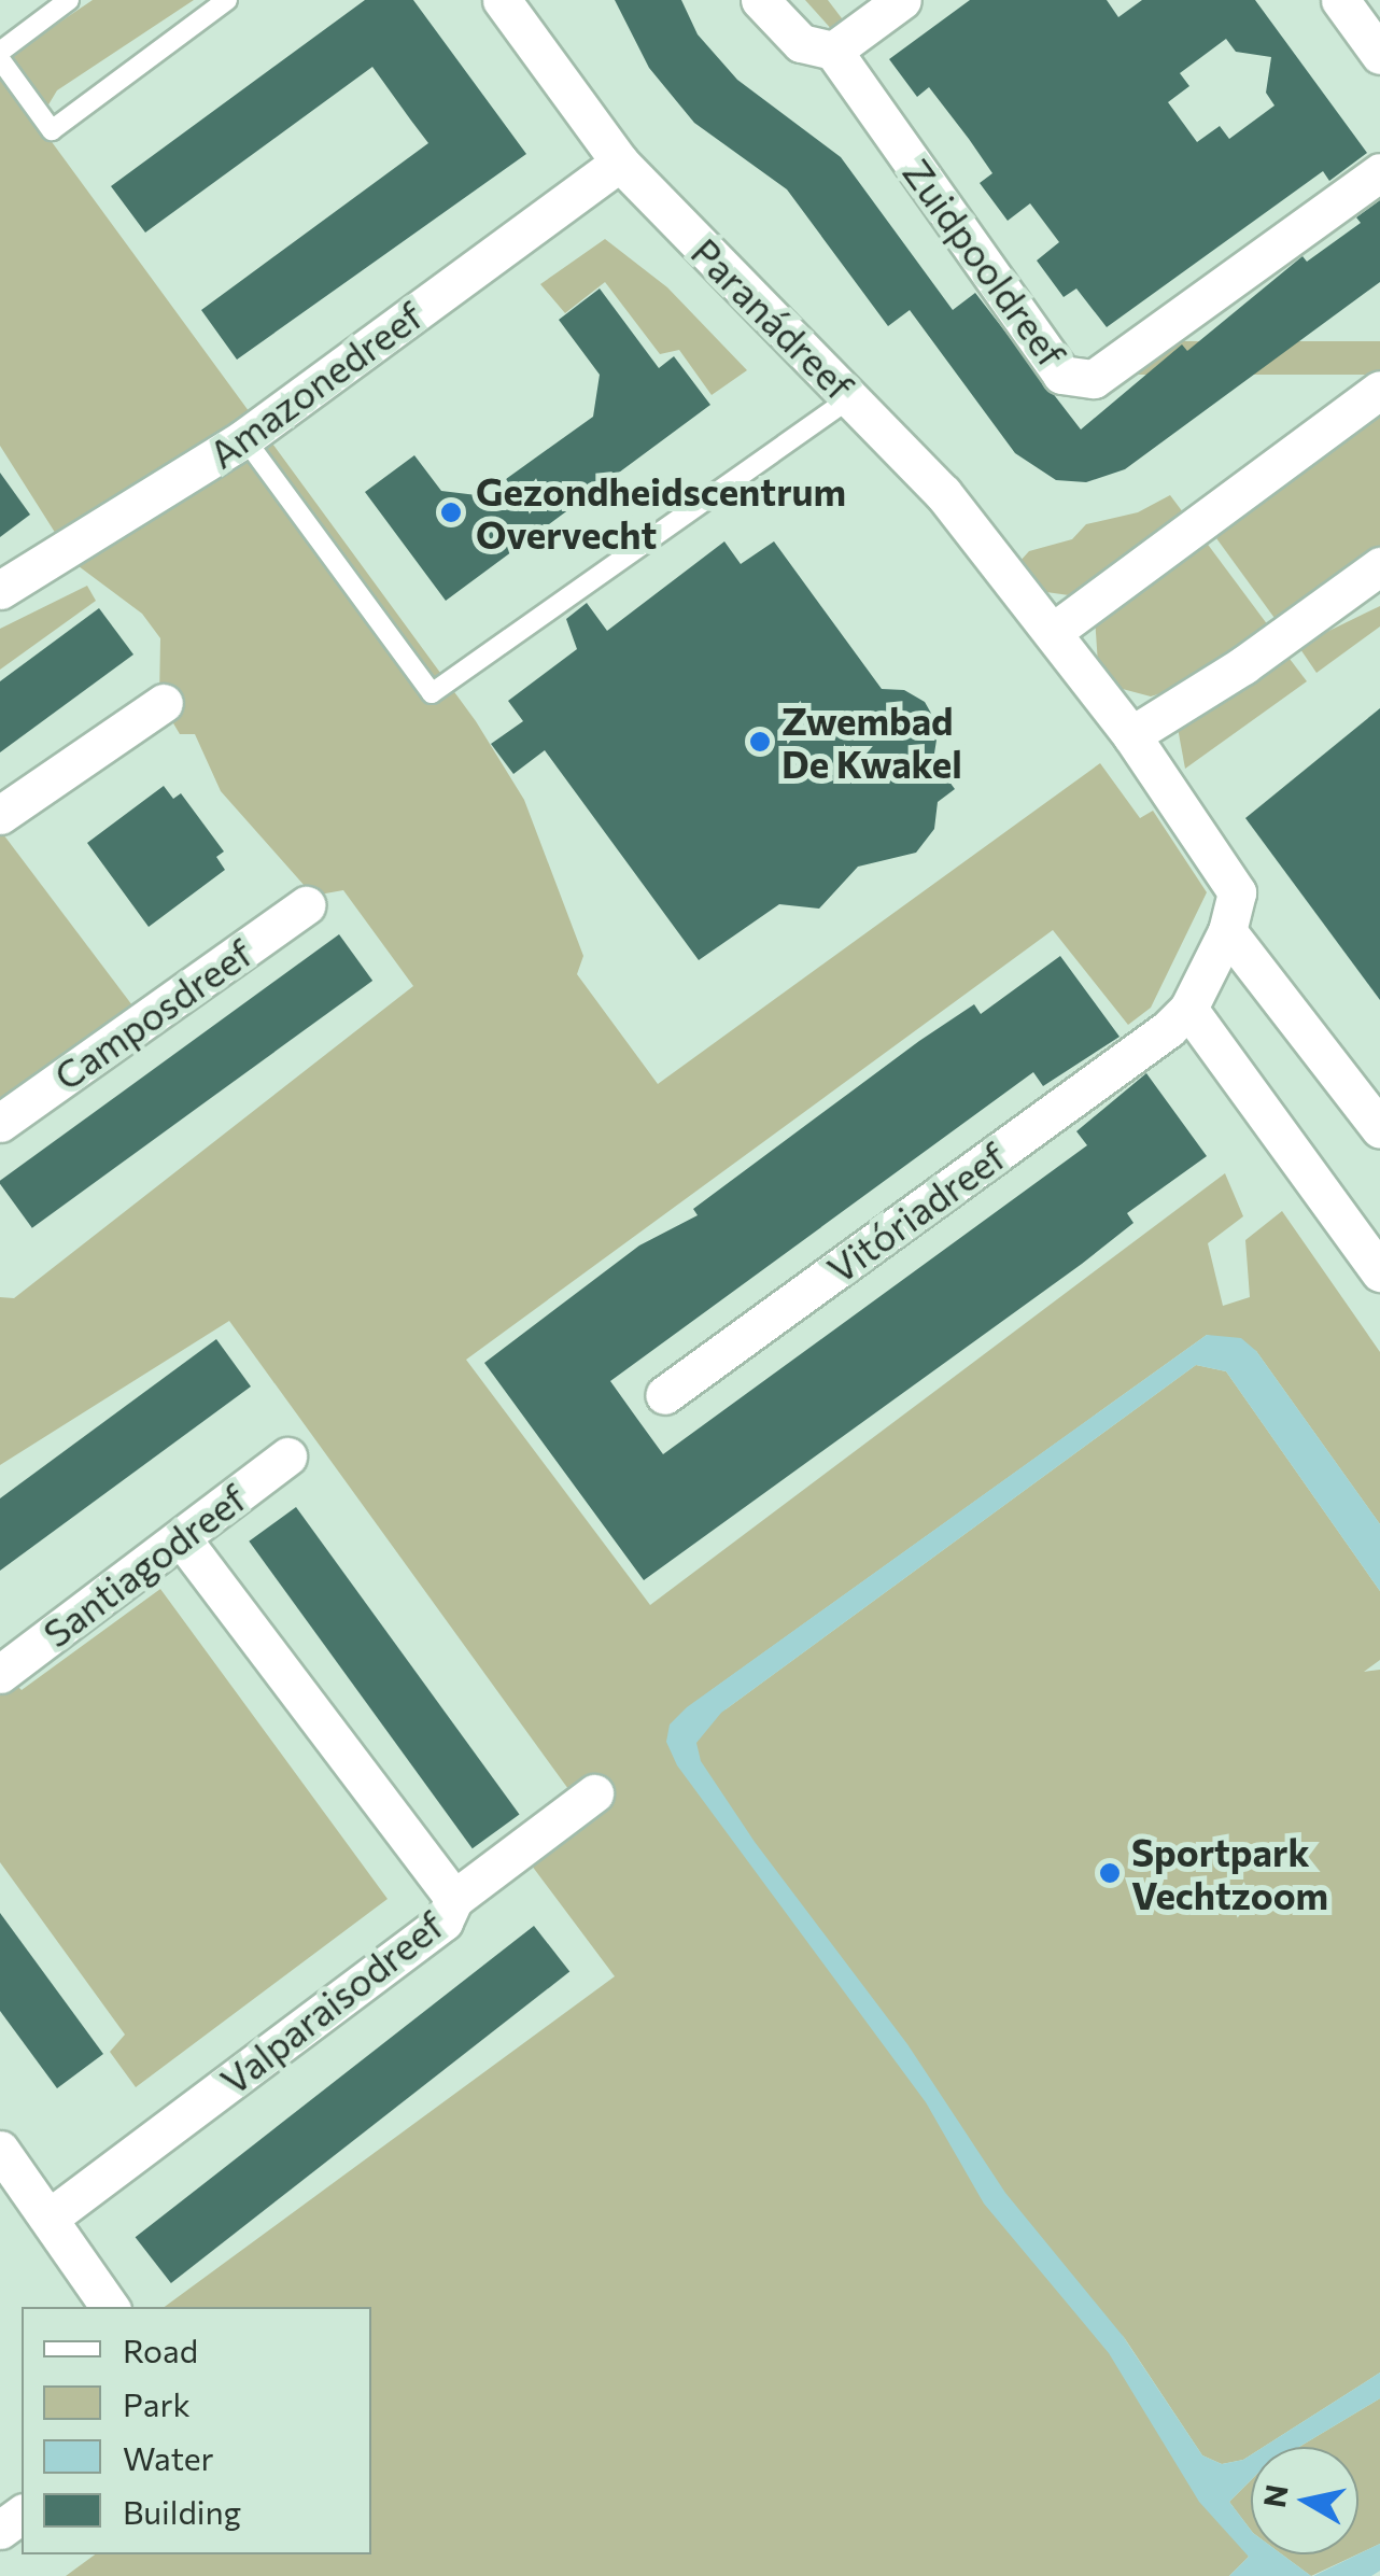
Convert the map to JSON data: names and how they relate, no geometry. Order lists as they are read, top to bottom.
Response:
{
  "streets": {
    "street": [
      "Zuidpooldreef",
      "Paranádreef",
      "Amazonedreef",
      "Camposdreef",
      "Vitóriadreef",
      "Santiagodreef",
      "Valparaisodreef"
    ]
  },
  "crossings": [
    ["Paranádreef", "Amazonedreef"],
    ["Paranádreef", "Vitóriadreef"],
    ["Santiagodreef", "Valparaisodreef"]
  ],
  "places": ["Gezondheidscentrum Overvecht", "Zwembad De Kwakel", "Sportpark Vechtzoom"],
  "legend": [
    "Road",
    "Park",
    "Water",
    "Building"
  ],
  "north": "left"
}
